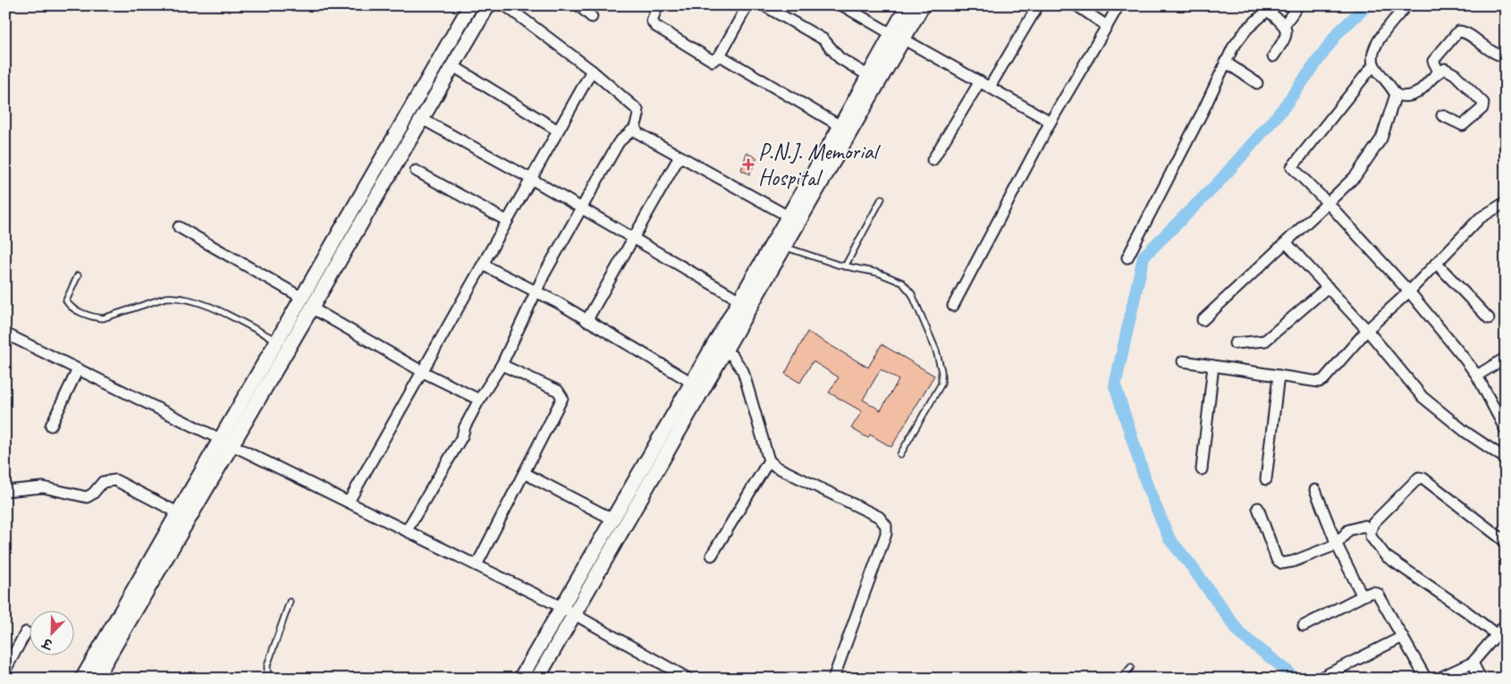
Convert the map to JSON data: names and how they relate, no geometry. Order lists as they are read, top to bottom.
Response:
{
  "places": {
    "health": ["P.N.J. Memorial Hospital"]
  },
  "north": "bottom left"
}
